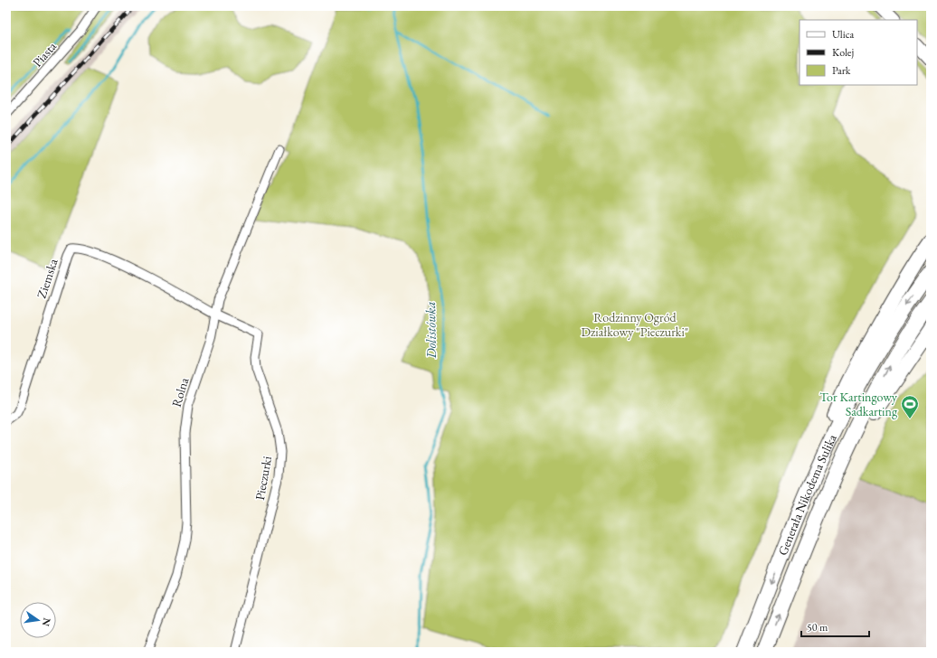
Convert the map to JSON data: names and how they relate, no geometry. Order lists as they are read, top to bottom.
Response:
{
  "streets": {
    "highway": ["Generała Nikodema Sulika"],
    "street": [
      "Piasta",
      "Ziemska",
      "Rolna",
      "Pieczurki"
    ]
  },
  "crossings": [
    ["Ziemska", "Rolna"],
    ["Ziemska", "Pieczurki"],
    ["Rolna", "Pieczurki"]
  ],
  "water": ["Dolistówka"],
  "parks": ["Rodzinny Ogród Działkowy \"Pieczurki\""],
  "places": {
    "sports": ["Tor Kartingowy Sadkarting"]
  },
  "legend": ["Ulica", "Kolej", "Park"],
  "scale_bar": "50 m",
  "north": "right"
}
